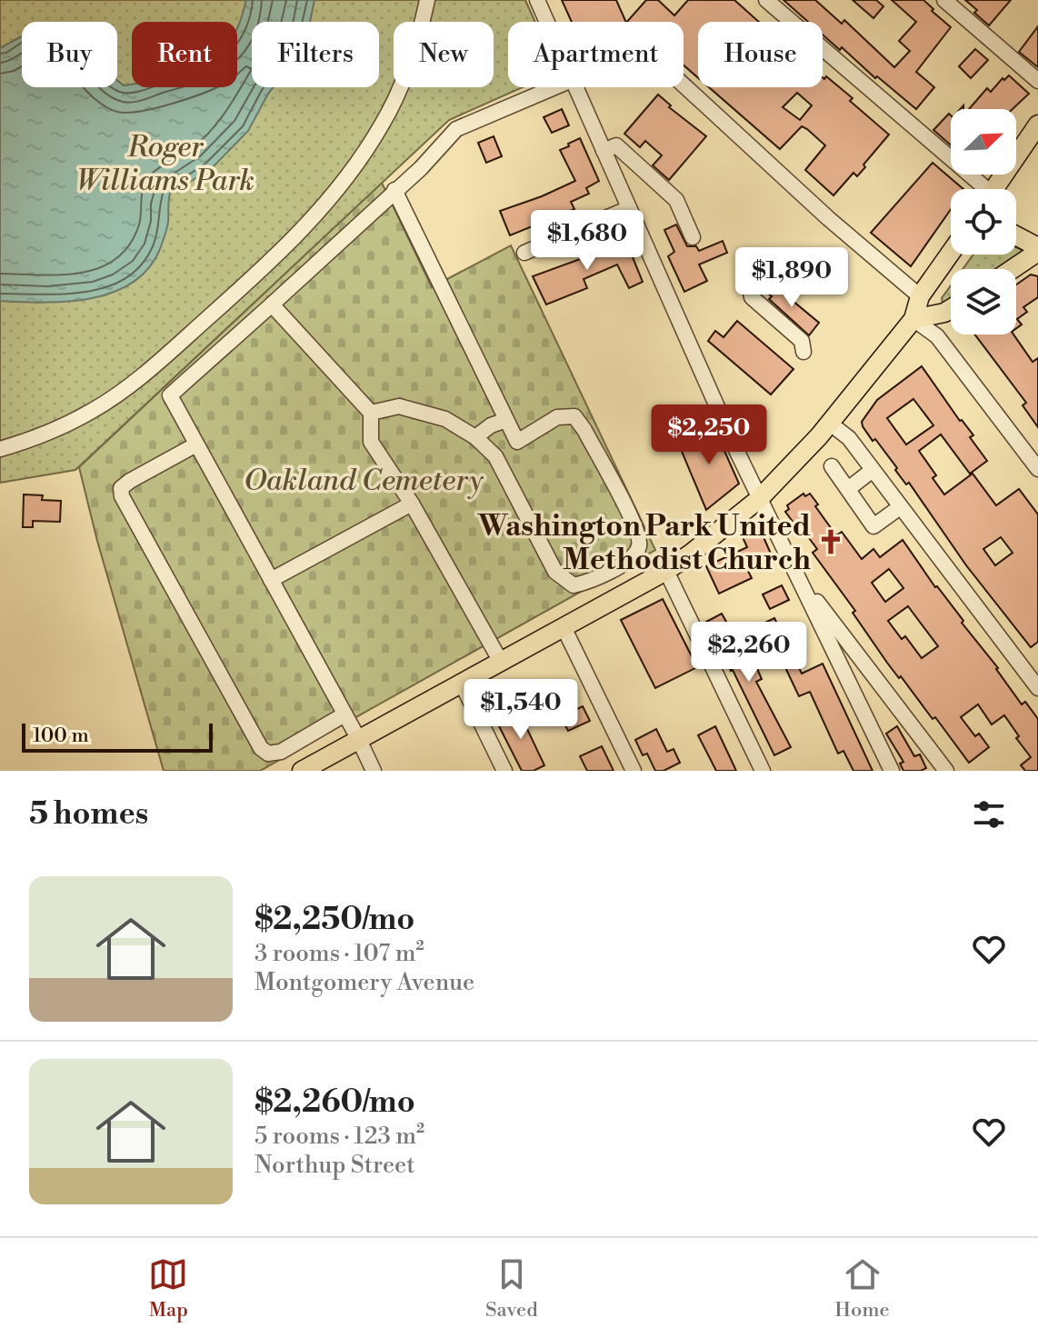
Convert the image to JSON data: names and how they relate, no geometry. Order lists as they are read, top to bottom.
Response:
{
  "parks": ["Roger Williams Park", "Oakland Cemetery"],
  "places": {
    "church": ["Washington Park United Methodist Church"]
  },
  "scale_bar": "100 m",
  "north": "top right",
  "page": {
    "chip": [
      "Buy",
      "Rent",
      "Filters",
      "New",
      "Apartment",
      "House"
    ],
    "price": [
      "$1,680",
      "$1,890",
      "$2,250",
      "$2,260",
      "$1,540"
    ],
    "scale": "100 m",
    "heading": "5 homes",
    "list": [
      {
        "name": "$2,250/mo",
        "note": "3 rooms · 107 m² · Montgomery Avenue"
      },
      {
        "name": "$2,260/mo",
        "note": "5 rooms · 123 m² · Northup Street"
      }
    ],
    "tabs": ["Map", "Saved", "Home"]
  }
}
